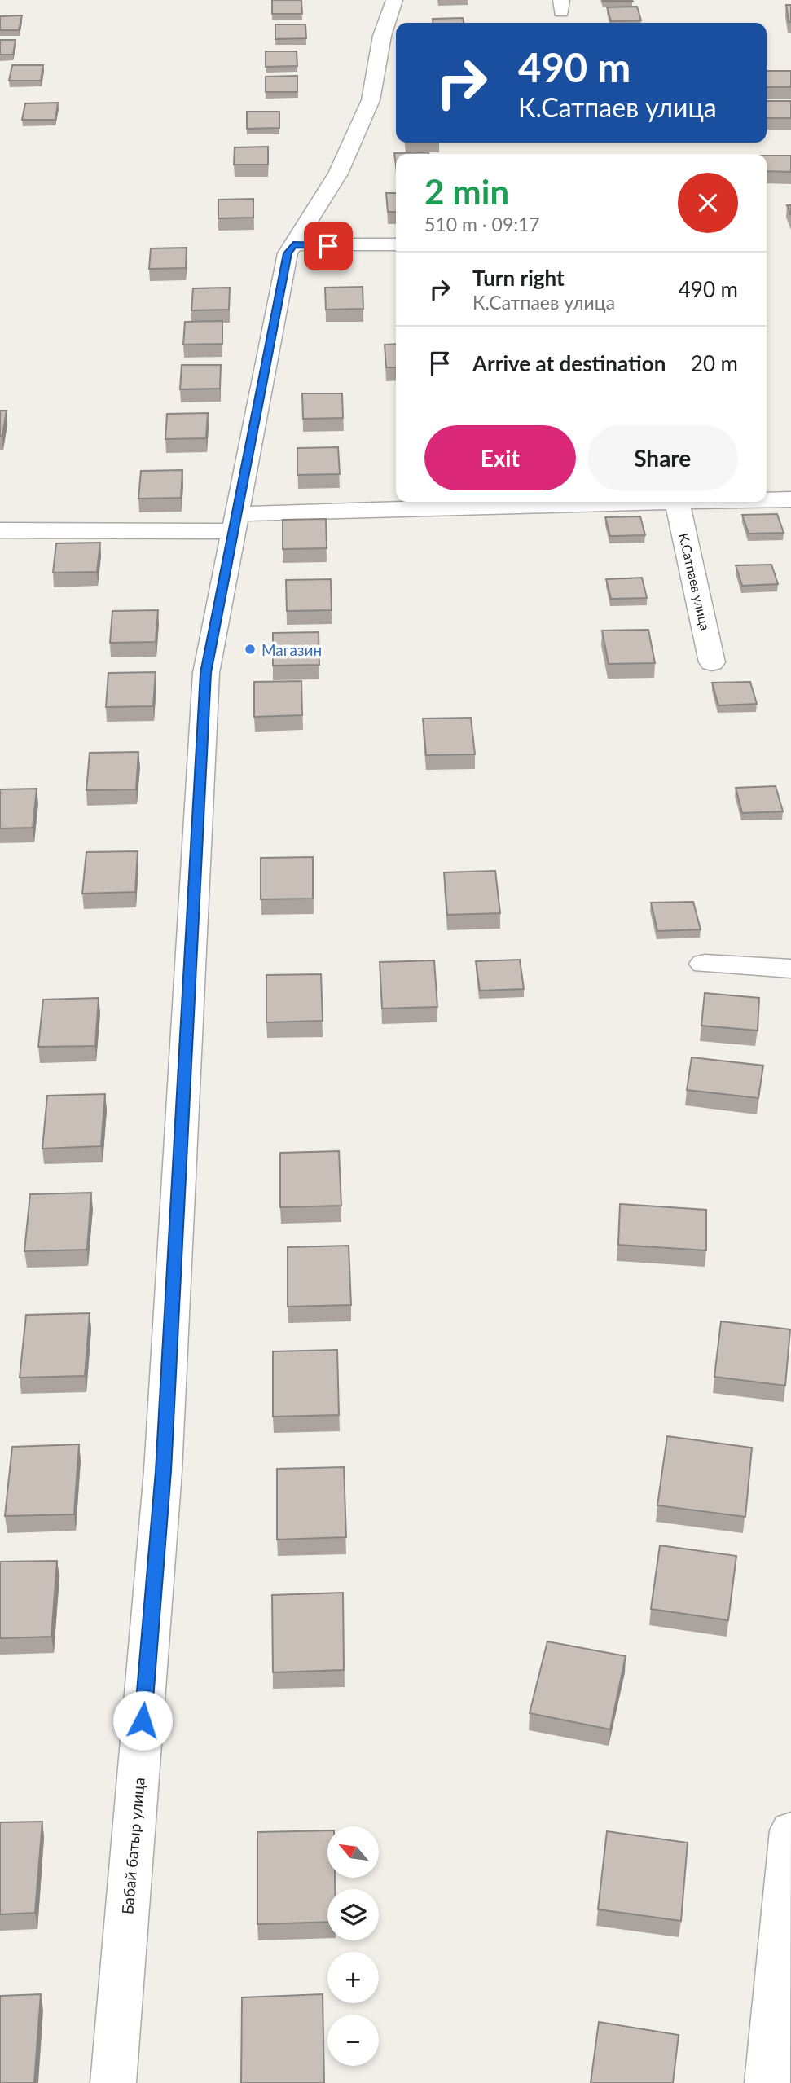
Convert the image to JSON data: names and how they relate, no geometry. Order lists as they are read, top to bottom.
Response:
{
  "streets": {
    "street": ["К.Сатпаев улица", "Бабай батыр улица"]
  },
  "places": ["Магазин"],
  "north": "top left",
  "page": {
    "turn": ["490 m", "К.Сатпаев улица"],
    "heading": ["2 min", "510 m · 09:17"],
    "list": [
      {
        "name": "Turn right",
        "note": "К.Сатпаев улица",
        "value": "490 m"
      },
      {
        "name": "Arrive at destination",
        "value": "20 m"
      }
    ],
    "buttons": ["Exit", "Share"],
    "map_buttons": ["+", "−"]
  }
}
